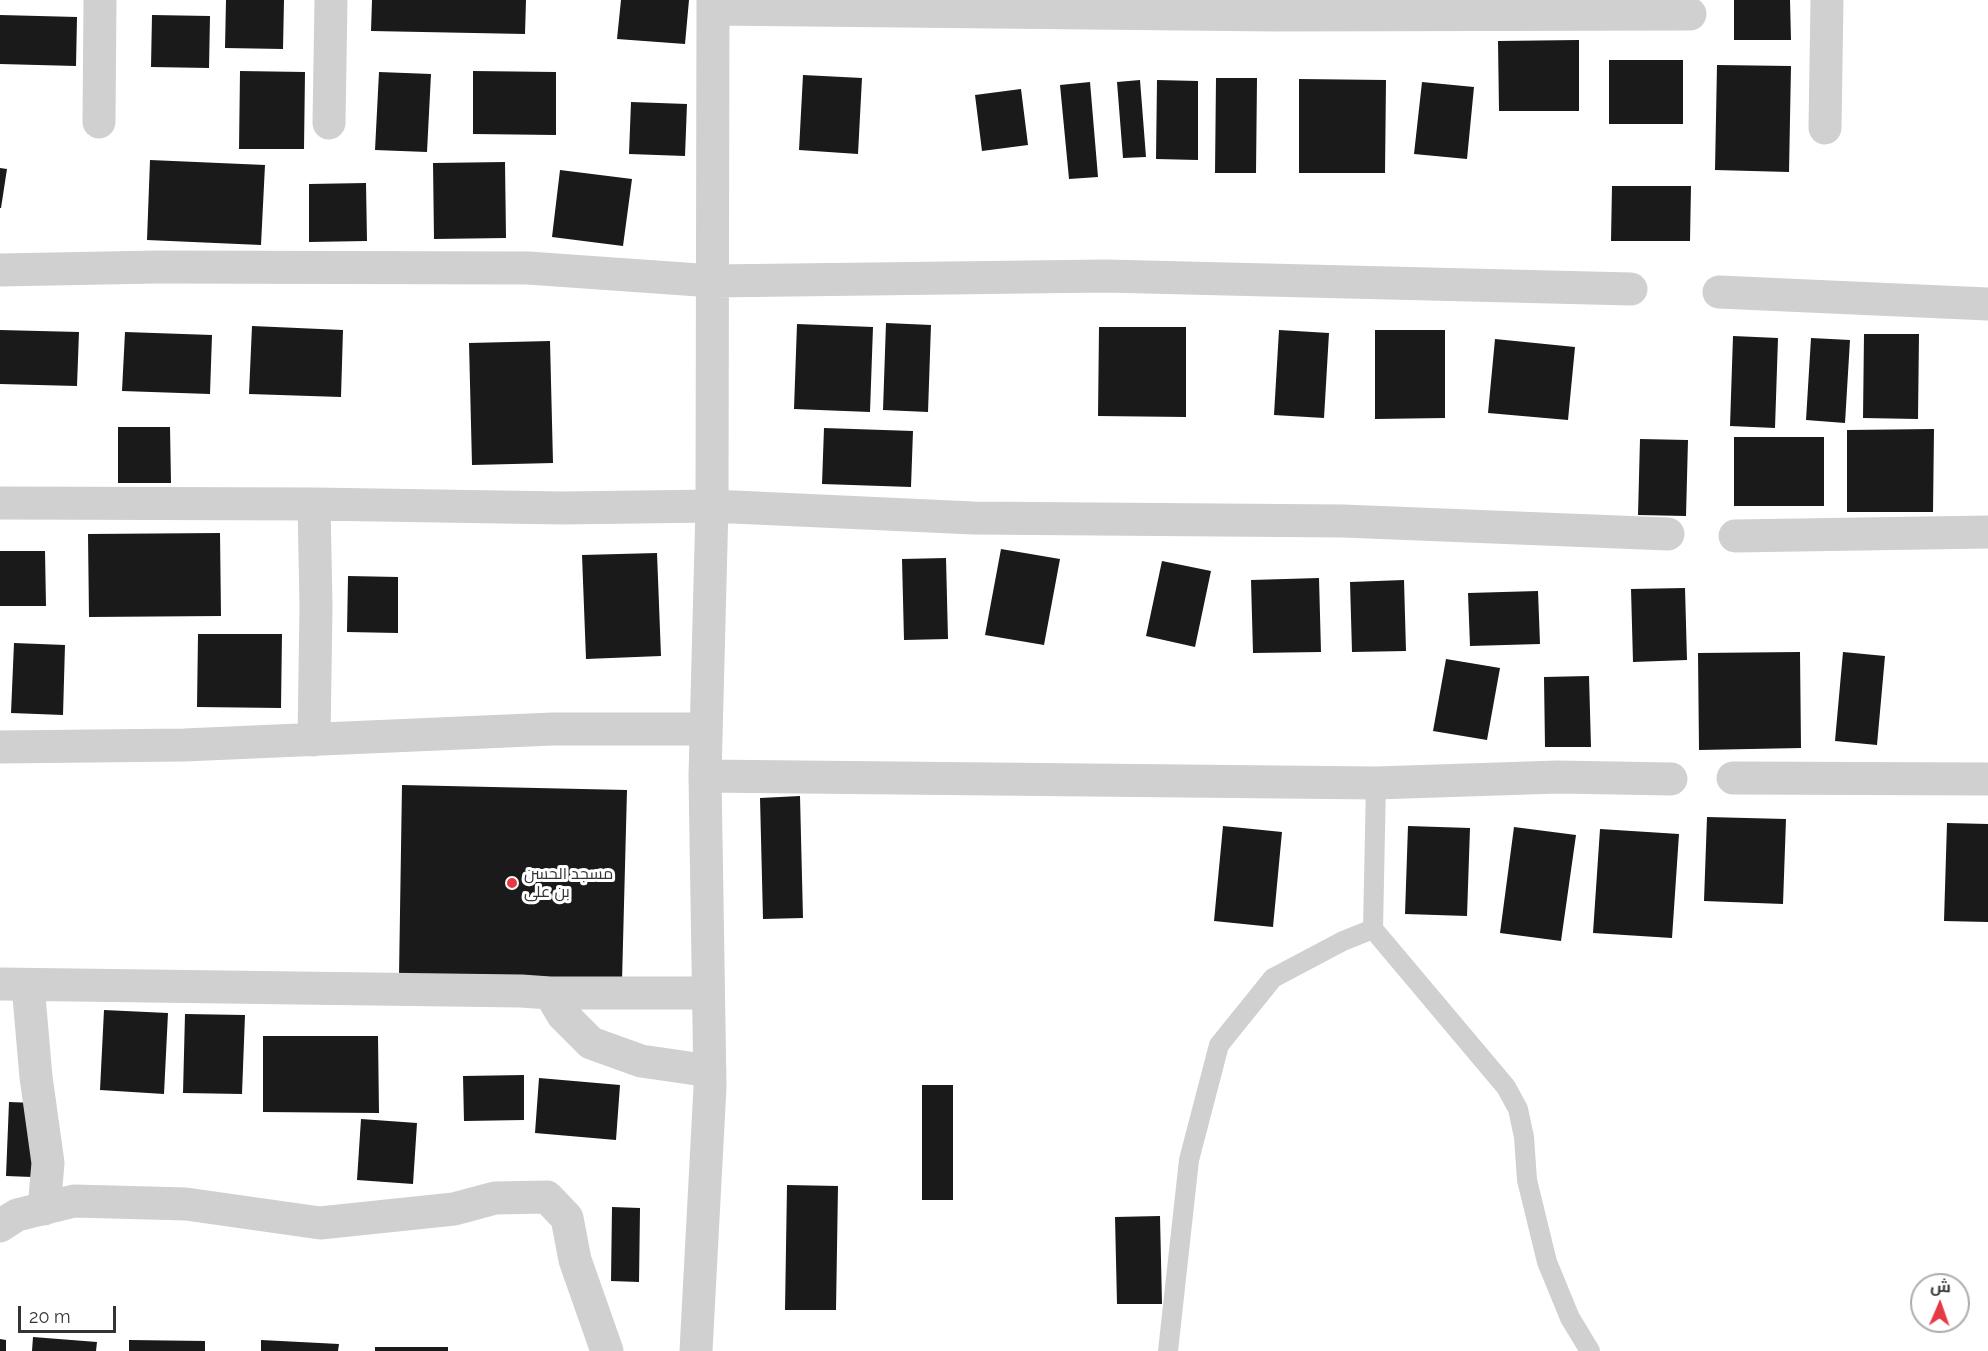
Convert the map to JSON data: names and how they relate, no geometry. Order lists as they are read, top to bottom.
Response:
{
  "places": ["مسجد الحسن بن على"],
  "scale_bar": "20 m",
  "north": "top"
}
